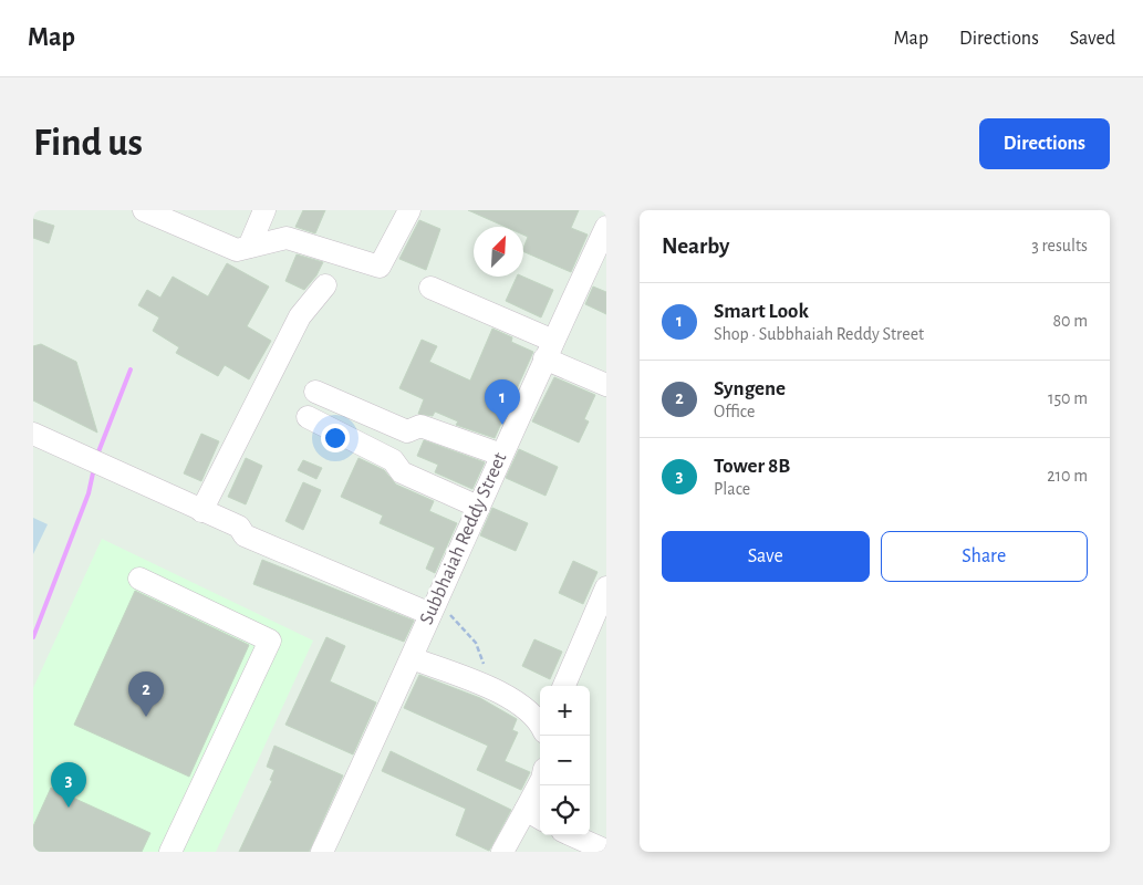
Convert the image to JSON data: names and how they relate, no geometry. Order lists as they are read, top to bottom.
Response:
{
  "streets": {
    "street": ["Subbhaiah Reddy Street"]
  },
  "north": "top right",
  "page": {
    "header": "Map",
    "nav": ["Map", "Directions", "Saved"],
    "buttons": [
      "Directions",
      ["Save", "Share"]
    ],
    "title": "Find us",
    "heading": ["Nearby", "3 results"],
    "list": [
      {
        "mark": "1",
        "name": "Smart Look",
        "note": "Shop · Subbhaiah Reddy Street",
        "value": "80 m"
      },
      {
        "mark": "2",
        "name": "Syngene",
        "note": "Office",
        "value": "150 m"
      },
      {
        "mark": "3",
        "name": "Tower 8B",
        "note": "Place",
        "value": "210 m"
      }
    ],
    "pins": ["1", "2", "3"],
    "map_buttons": ["+", "−"]
  }
}
